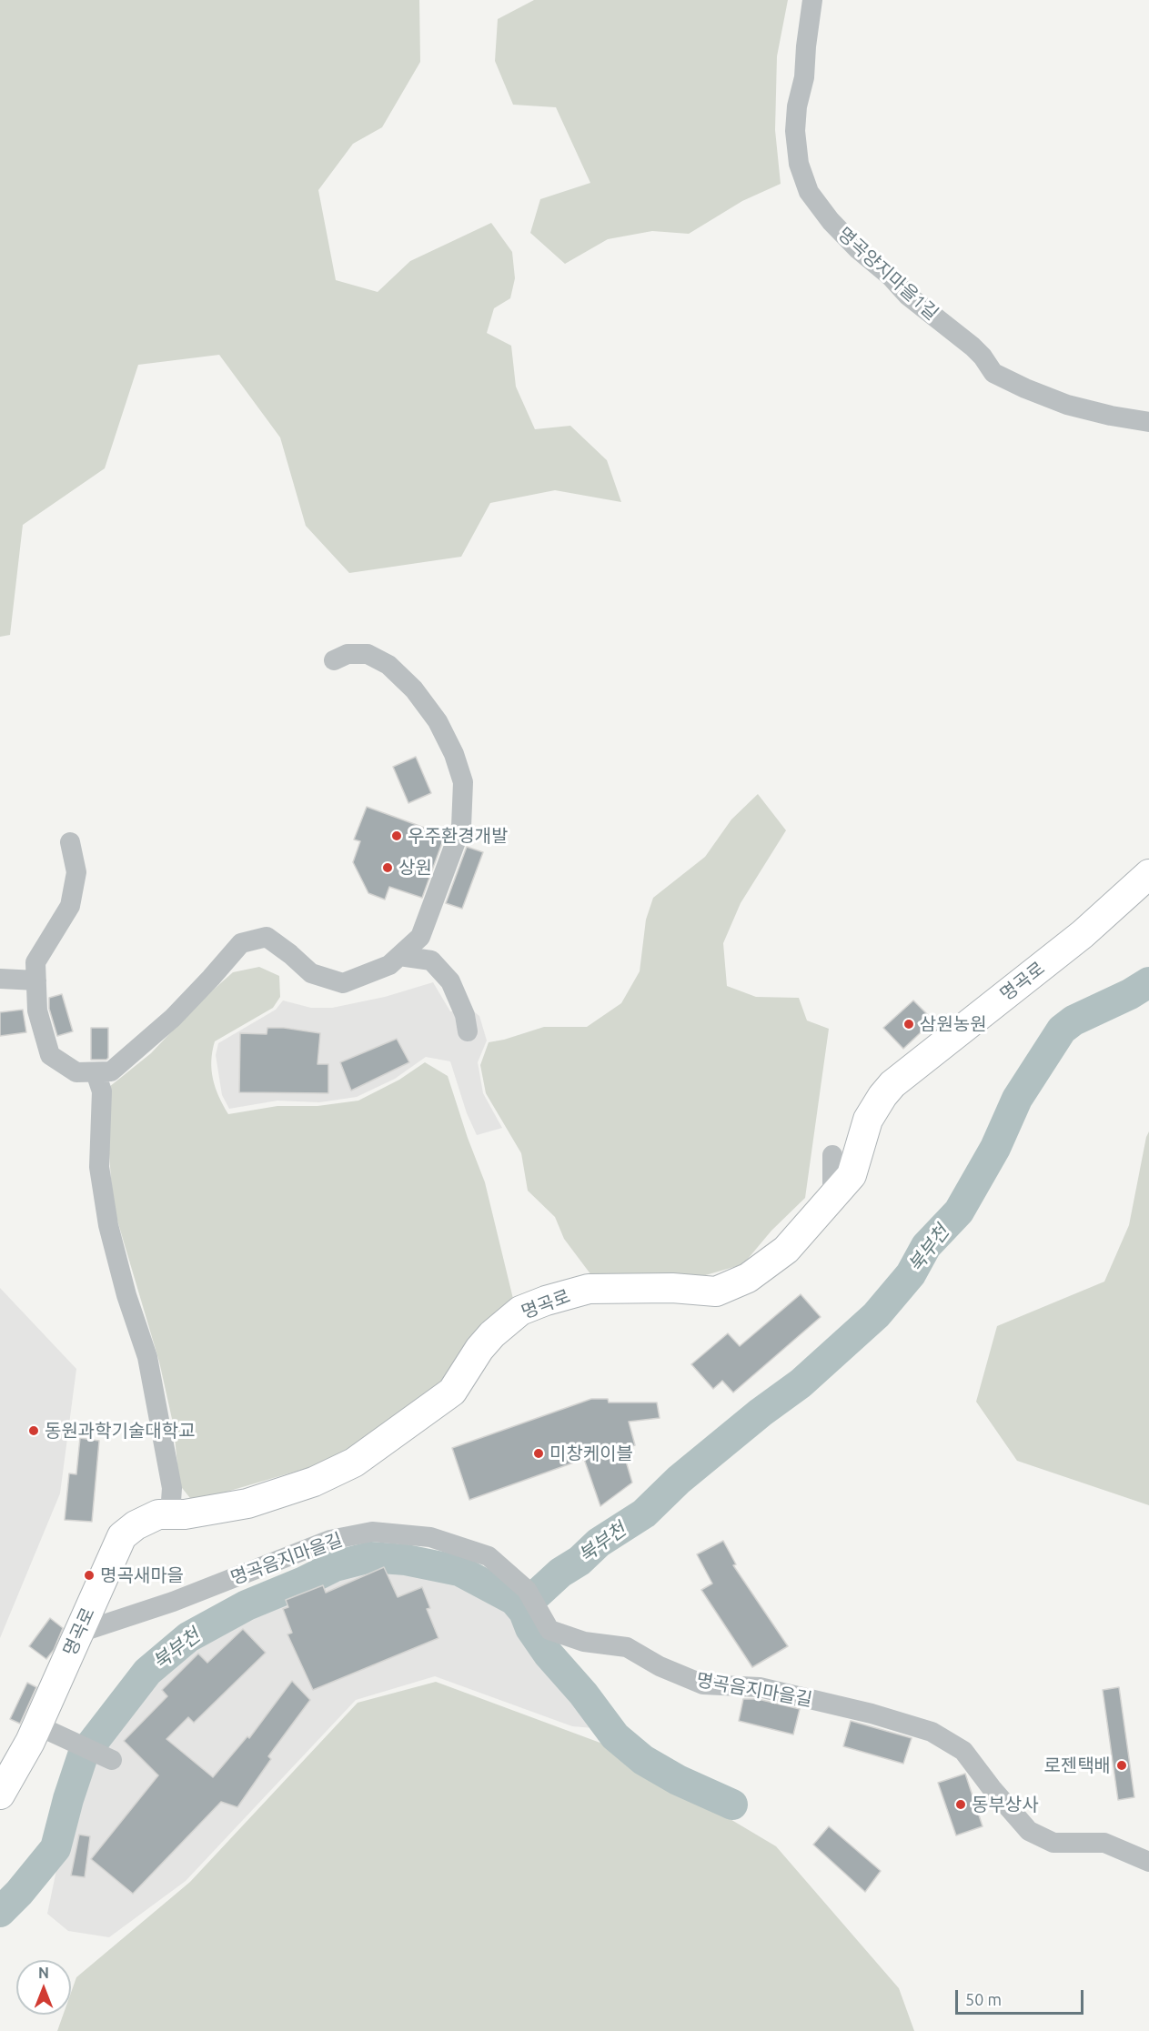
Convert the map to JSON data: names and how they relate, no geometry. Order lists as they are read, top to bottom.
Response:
{
  "streets": {
    "main road": ["명곡로"],
    "street": ["명곡양지마을1길", "명곡음지마을길"]
  },
  "crossings": [
    ["명곡로", "명곡음지마을길"]
  ],
  "water": ["북부천"],
  "places": [
    "우주환경개발",
    "상원",
    "삼원농원",
    "동원과학기술대학교",
    "미창케이블",
    "명곡새마을",
    "로젠택배",
    "동부상사"
  ],
  "scale_bar": "50 m",
  "north": "top"
}
